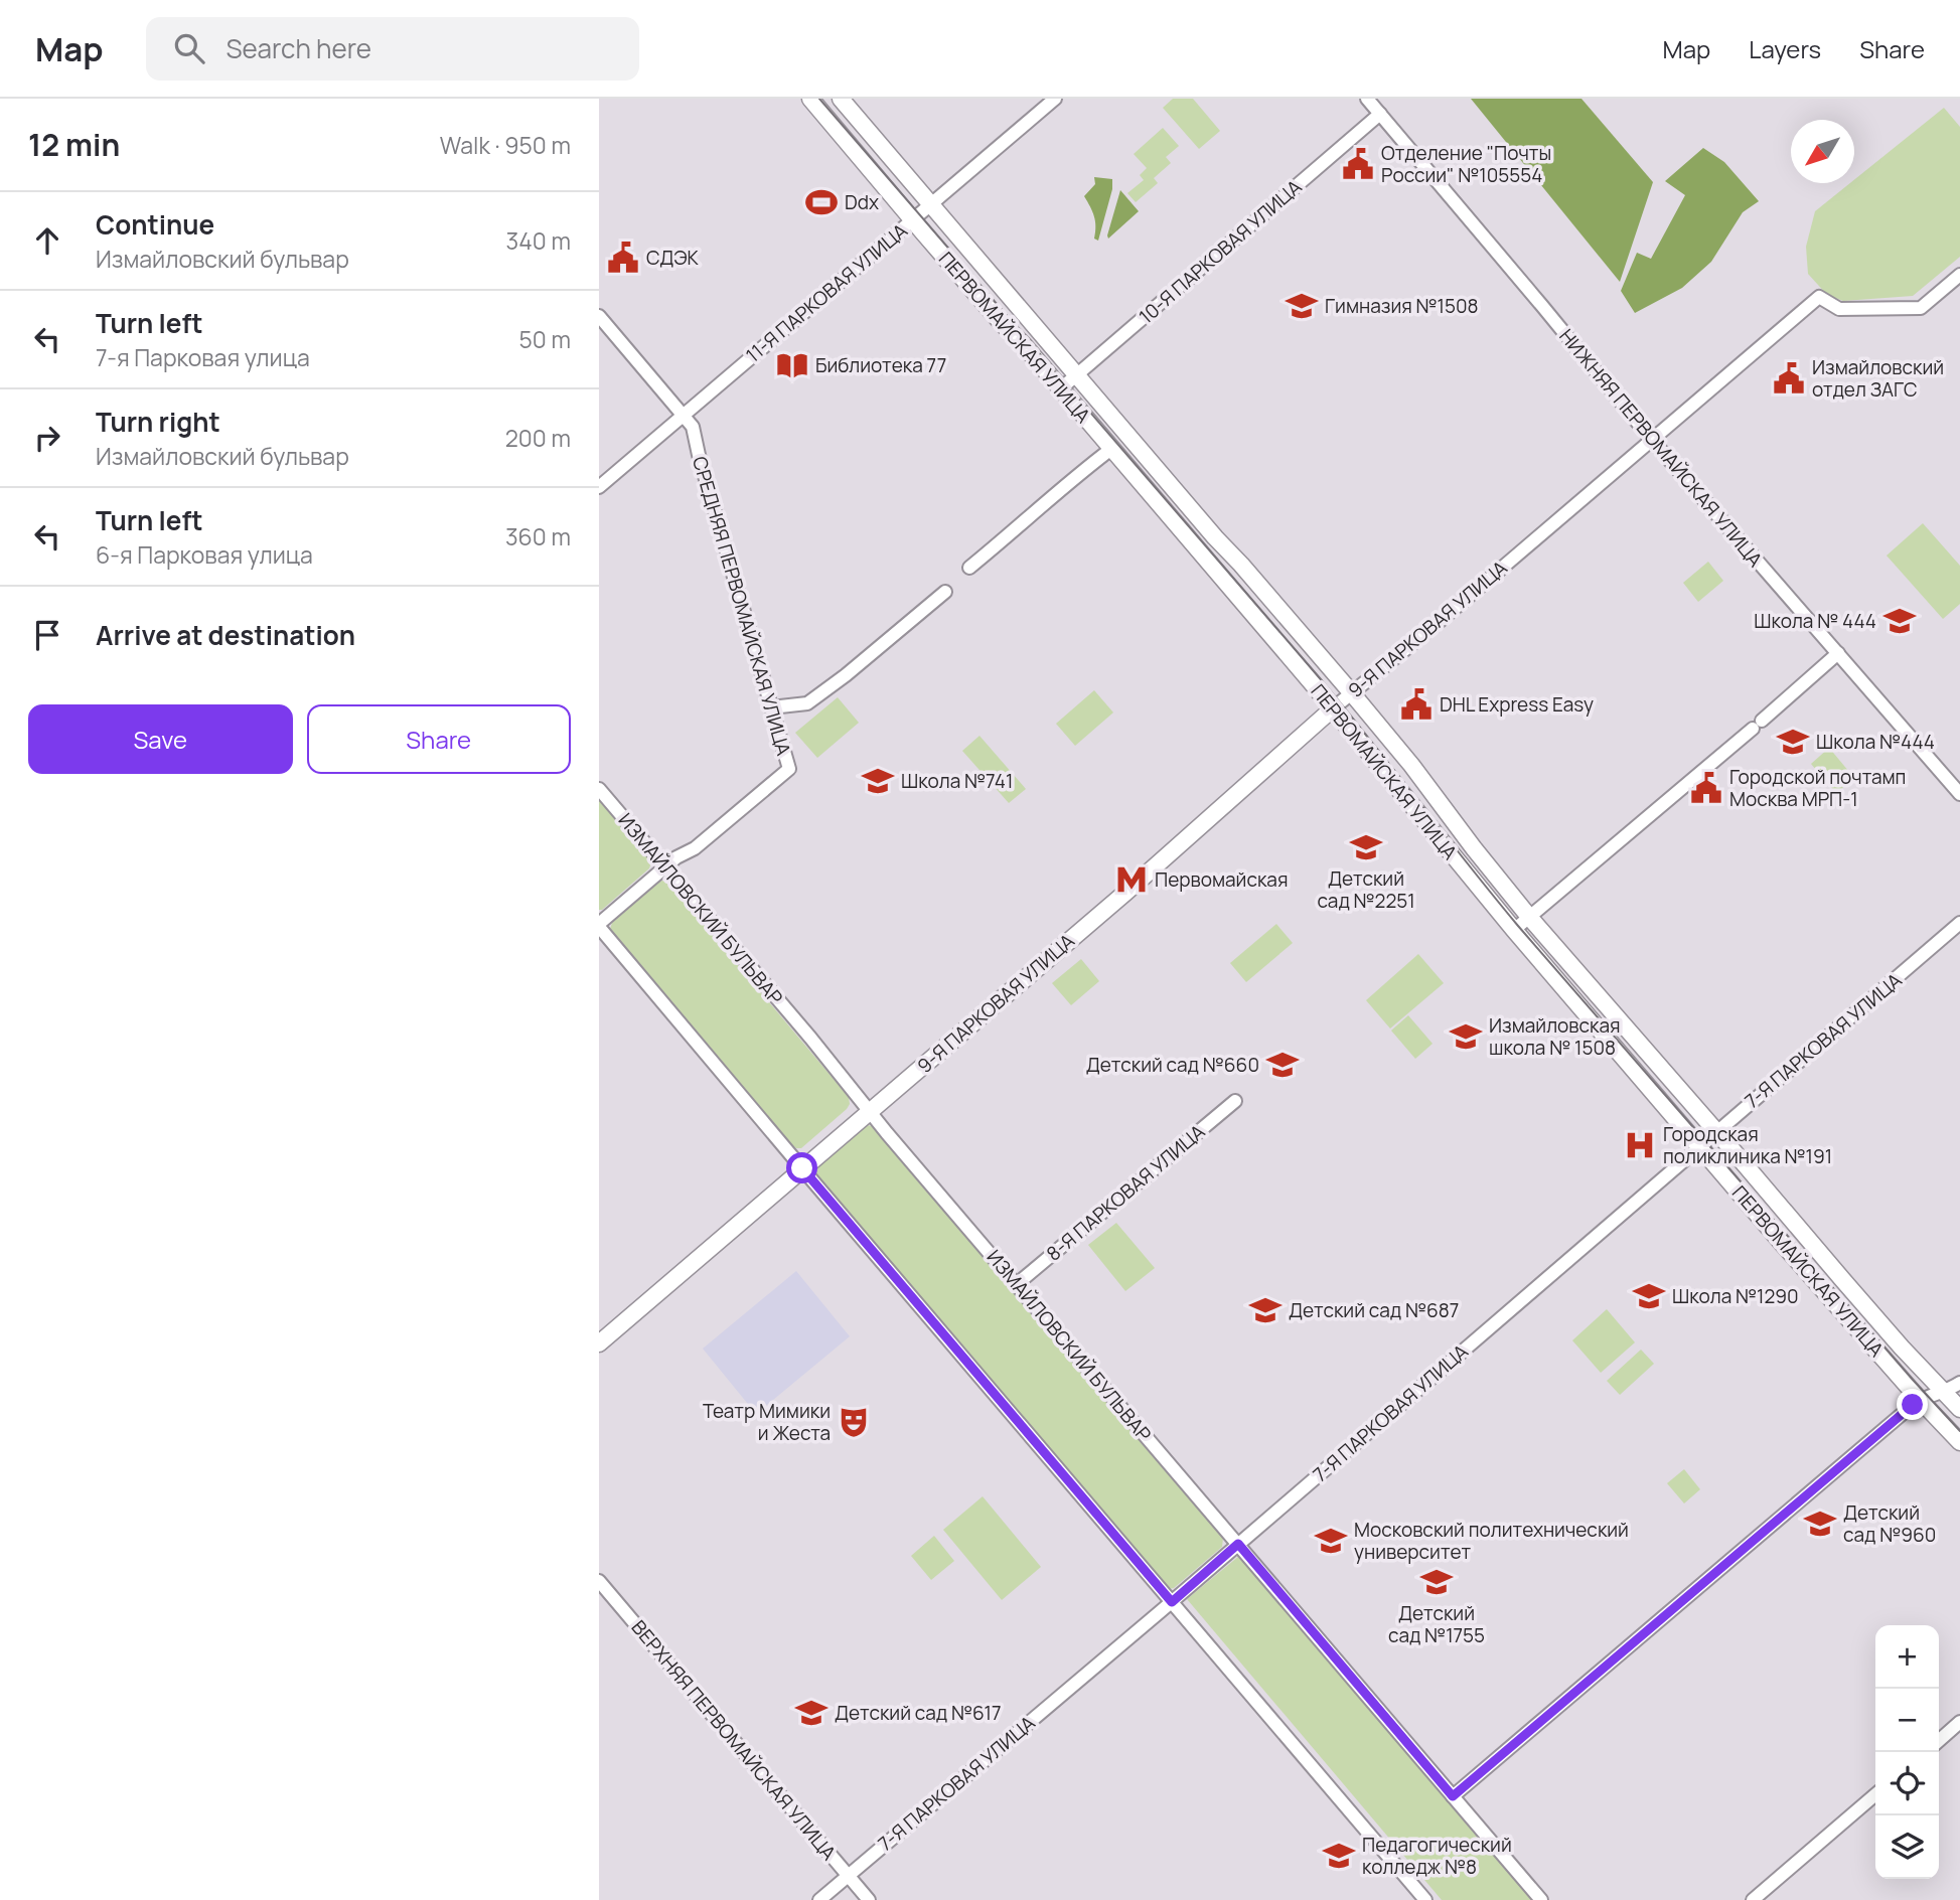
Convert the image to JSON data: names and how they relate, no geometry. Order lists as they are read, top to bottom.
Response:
{
  "streets": {
    "main road": ["ПЕРВОМАЙСКАЯ УЛИЦА", "9-Я ПАРКОВАЯ УЛИЦА"],
    "street": [
      "10-Я ПАРКОВАЯ УЛИЦА",
      "11-Я ПАРКОВАЯ УЛИЦА",
      "НИЖНЯЯ ПЕРВОМАЙСКАЯ УЛИЦА",
      "СРЕДНЯЯ ПЕРВОМАЙСКАЯ УЛИЦА",
      "ИЗМАЙЛОВСКИЙ БУЛЬВАР",
      "7-Я ПАРКОВАЯ УЛИЦА",
      "8-Я ПАРКОВАЯ УЛИЦА",
      "ВЕРХНЯЯ ПЕРВОМАЙСКАЯ УЛИЦА"
    ]
  },
  "crossings": [
    ["10-Я ПАРКОВАЯ УЛИЦА", "ПЕРВОМАЙСКАЯ УЛИЦА"],
    ["10-Я ПАРКОВАЯ УЛИЦА", "НИЖНЯЯ ПЕРВОМАЙСКАЯ УЛИЦА"],
    ["11-Я ПАРКОВАЯ УЛИЦА", "ПЕРВОМАЙСКАЯ УЛИЦА"],
    ["11-Я ПАРКОВАЯ УЛИЦА", "СРЕДНЯЯ ПЕРВОМАЙСКАЯ УЛИЦА"],
    ["ПЕРВОМАЙСКАЯ УЛИЦА", "9-Я ПАРКОВАЯ УЛИЦА"],
    ["ПЕРВОМАЙСКАЯ УЛИЦА", "7-Я ПАРКОВАЯ УЛИЦА"],
    ["НИЖНЯЯ ПЕРВОМАЙСКАЯ УЛИЦА", "9-Я ПАРКОВАЯ УЛИЦА"],
    ["СРЕДНЯЯ ПЕРВОМАЙСКАЯ УЛИЦА", "ИЗМАЙЛОВСКИЙ БУЛЬВАР"],
    ["9-Я ПАРКОВАЯ УЛИЦА", "ИЗМАЙЛОВСКИЙ БУЛЬВАР"],
    ["ИЗМАЙЛОВСКИЙ БУЛЬВАР", "7-Я ПАРКОВАЯ УЛИЦА"],
    ["ИЗМАЙЛОВСКИЙ БУЛЬВАР", "8-Я ПАРКОВАЯ УЛИЦА"],
    ["7-Я ПАРКОВАЯ УЛИЦА", "ВЕРХНЯЯ ПЕРВОМАЙСКАЯ УЛИЦА"]
  ],
  "places": {
    "public building": [
      "Отделение \"Почты России\" №105554",
      "СДЭК",
      "Измайловский отдел ЗАГС",
      "DHL Express Easy",
      "Городской почтамп Москва МРП-1"
    ],
    "sports": ["Ddx"],
    "school or university": [
      "Гимназия №1508",
      "Школа № 444",
      "Школа №444",
      "Школа №741",
      "Детский сад №2251",
      "Измайловская школа № 1508",
      "Детский сад №660",
      "Школа №1290",
      "Детский сад №687",
      "Детский сад №960",
      "Московский политехнический университет",
      "Детский сад №1755",
      "Детский сад №617",
      "Педагогический колледж №8"
    ],
    "library": ["Библиотека 77"],
    "metro station": ["Первомайская"],
    "hospital": ["Городская поликлиника №191"],
    "theatre": ["Театр Мимики и Жеста"]
  },
  "north": "bottom left",
  "page": {
    "header": "Map",
    "search": "Search here",
    "nav": ["Map", "Layers", "Share"],
    "heading": ["12 min", "Walk · 950 m"],
    "list": [
      ["Continue", "Измайловский бульвар", "340 m"],
      ["Turn left", "7-я Парковая улица", "50 m"],
      ["Turn right", "Измайловский бульвар", "200 m"],
      ["Turn left", "6-я Парковая улица", "360 m"],
      "Arrive at destination"
    ],
    "buttons": ["Save", "Share"],
    "map_buttons": ["+", "−"]
  }
}
